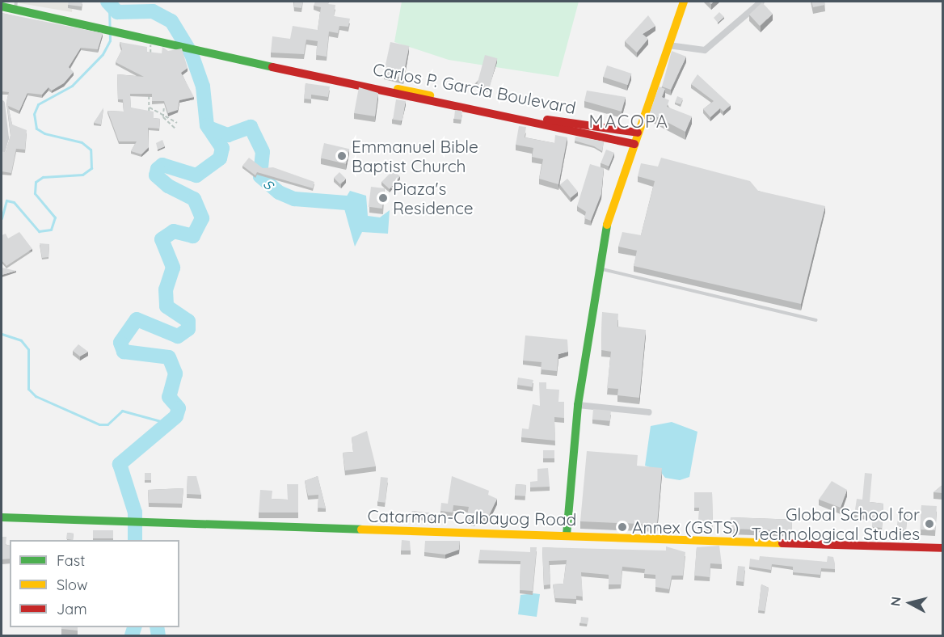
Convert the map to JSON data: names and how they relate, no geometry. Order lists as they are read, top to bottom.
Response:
{
  "streets": {
    "main road": ["Carlos P. Garcia Boulevard", "Catarman-Calbayog Road"]
  },
  "districts": ["MACOPA"],
  "water": ["s"],
  "places": [
    "Emmanuel Bible Baptist Church",
    "Piaza's Residence",
    "Global School for Technological Studies",
    "Annex (GSTS)"
  ],
  "legend": ["Fast", "Slow", "Jam"],
  "north": "left"
}
